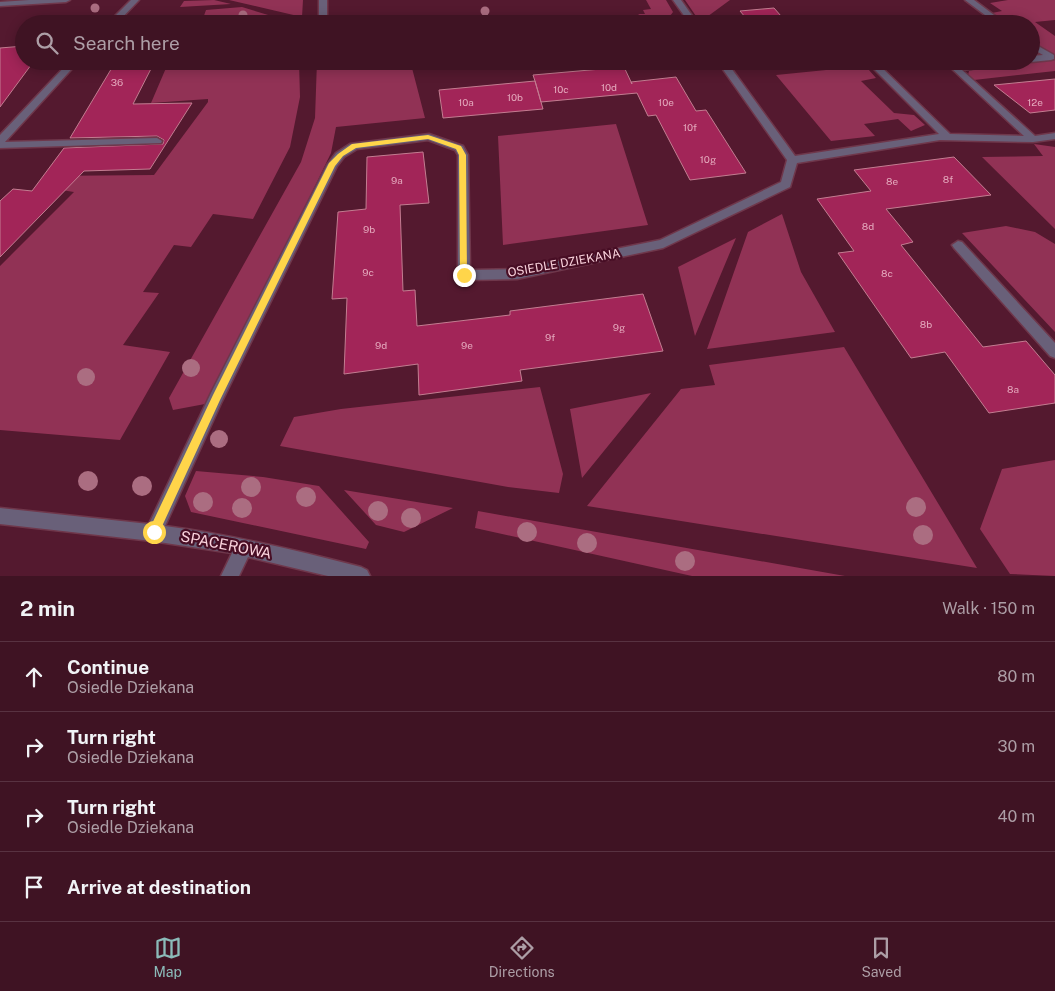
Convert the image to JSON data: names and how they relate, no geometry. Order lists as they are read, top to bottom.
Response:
{
  "streets": {
    "street": ["OSIEDLE DZIEKANA", "SPACEROWA"]
  },
  "crossings": [
    ["OSIEDLE DZIEKANA", "SPACEROWA"]
  ],
  "house_numbers": [
    "36",
    "10d",
    "10c",
    "10b",
    "10a",
    "10e",
    "12e",
    "10f",
    "10g",
    "8f",
    "9a",
    "8e",
    "8d",
    "9b",
    "9c",
    "8c",
    "8b",
    "9g",
    "9f",
    "9d",
    "9e",
    "8a"
  ],
  "page": {
    "search": "Search here",
    "heading": ["2 min", "Walk · 150 m"],
    "list": [
      ["Continue", "Osiedle Dziekana", "80 m"],
      ["Turn right", "Osiedle Dziekana", "30 m"],
      ["Turn right", "Osiedle Dziekana", "40 m"],
      "Arrive at destination"
    ],
    "nav": ["Map", "Directions", "Saved"]
  }
}
